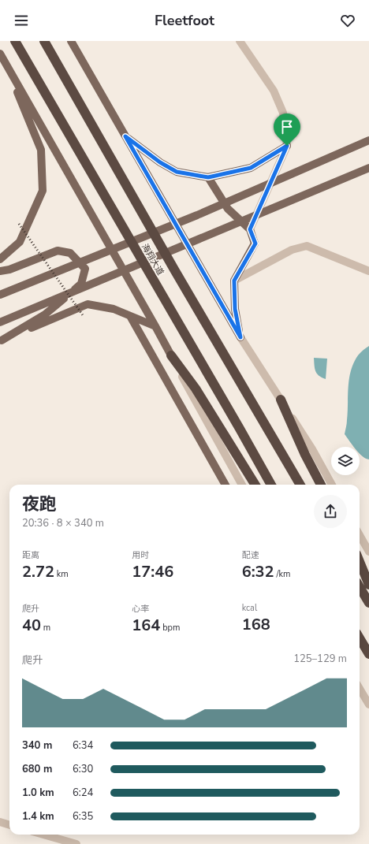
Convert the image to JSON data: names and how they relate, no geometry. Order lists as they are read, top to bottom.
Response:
{
  "streets": {
    "highway": ["海翔大道"]
  },
  "page": {
    "header": "Fleetfoot",
    "heading": ["夜跑", "20:36 · 8 × 340 m"],
    "stats": [
      ["距离", "2.72 km"],
      ["用时", "17:46"],
      ["配速", "6:32 /km"],
      ["爬升", "40 m"],
      ["心率", "164 bpm"],
      ["kcal", "168"]
    ],
    "chart": ["爬升", "125–129 m"],
    "list": [
      {
        "name": "340 m",
        "note": "6:34"
      },
      {
        "name": "680 m",
        "note": "6:30"
      },
      {
        "name": "1.0 km",
        "note": "6:24"
      },
      {
        "name": "1.4 km",
        "note": "6:35"
      }
    ]
  }
}
